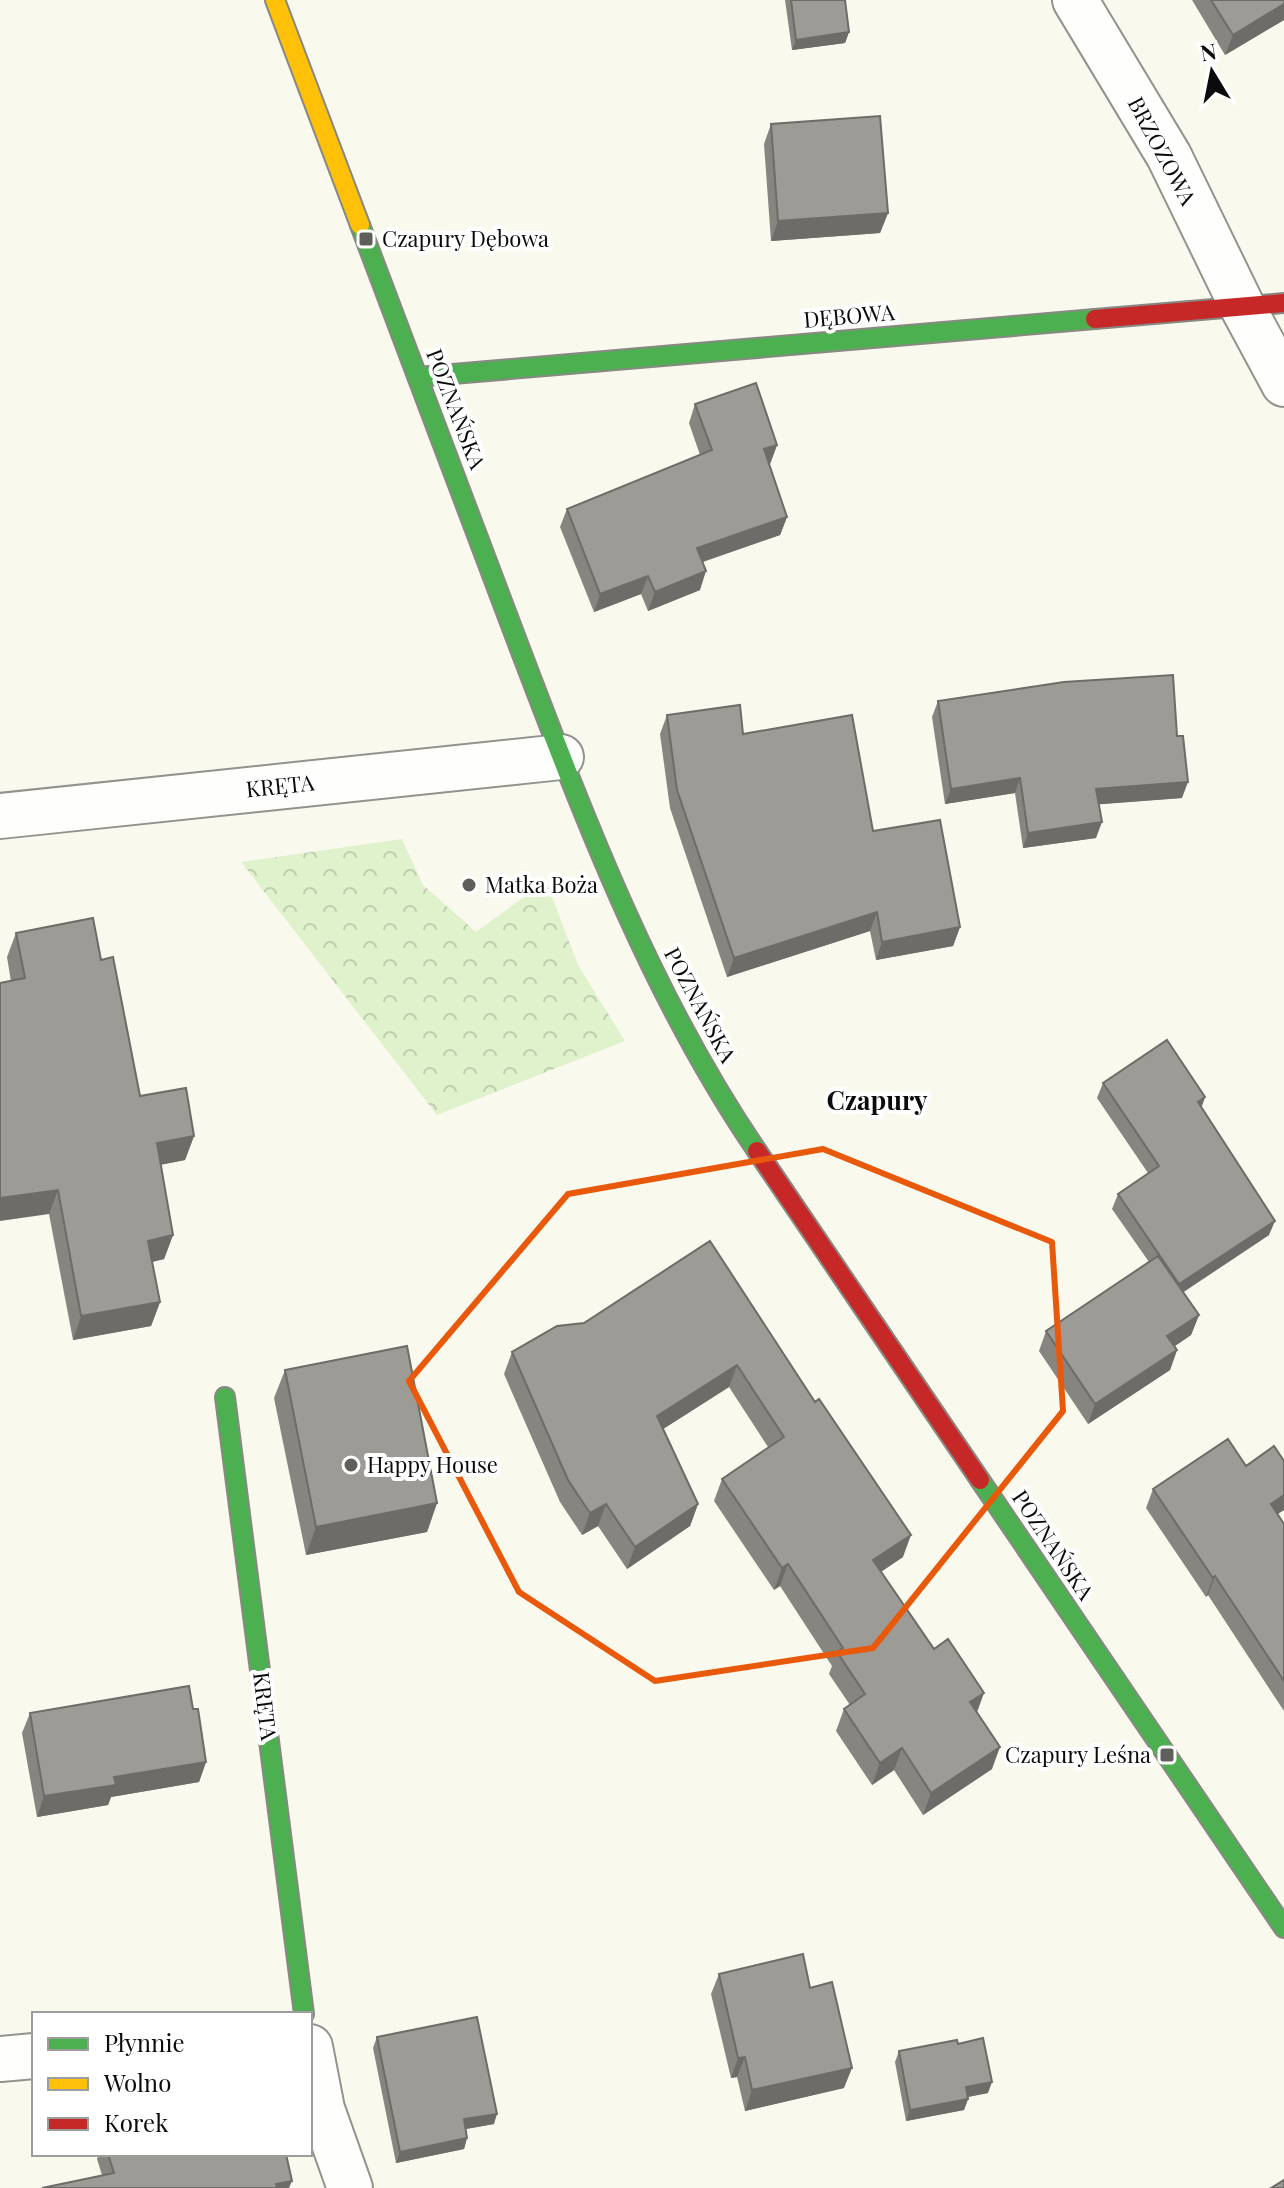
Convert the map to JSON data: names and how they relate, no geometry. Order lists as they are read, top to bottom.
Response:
{
  "streets": {
    "street": [
      "BRZOZOWA",
      "DĘBOWA",
      "POZNAŃSKA",
      "KRĘTA"
    ]
  },
  "crossings": [
    ["BRZOZOWA", "DĘBOWA"],
    ["DĘBOWA", "POZNAŃSKA"],
    ["POZNAŃSKA", "KRĘTA"]
  ],
  "districts": ["Czapury"],
  "places": {
    "transit": ["Czapury Dębowa", "Czapury Leśna"],
    "other": ["Matka Boża", "Happy House"]
  },
  "legend": ["Płynnie", "Wolno", "Korek"],
  "north": "top"
}
